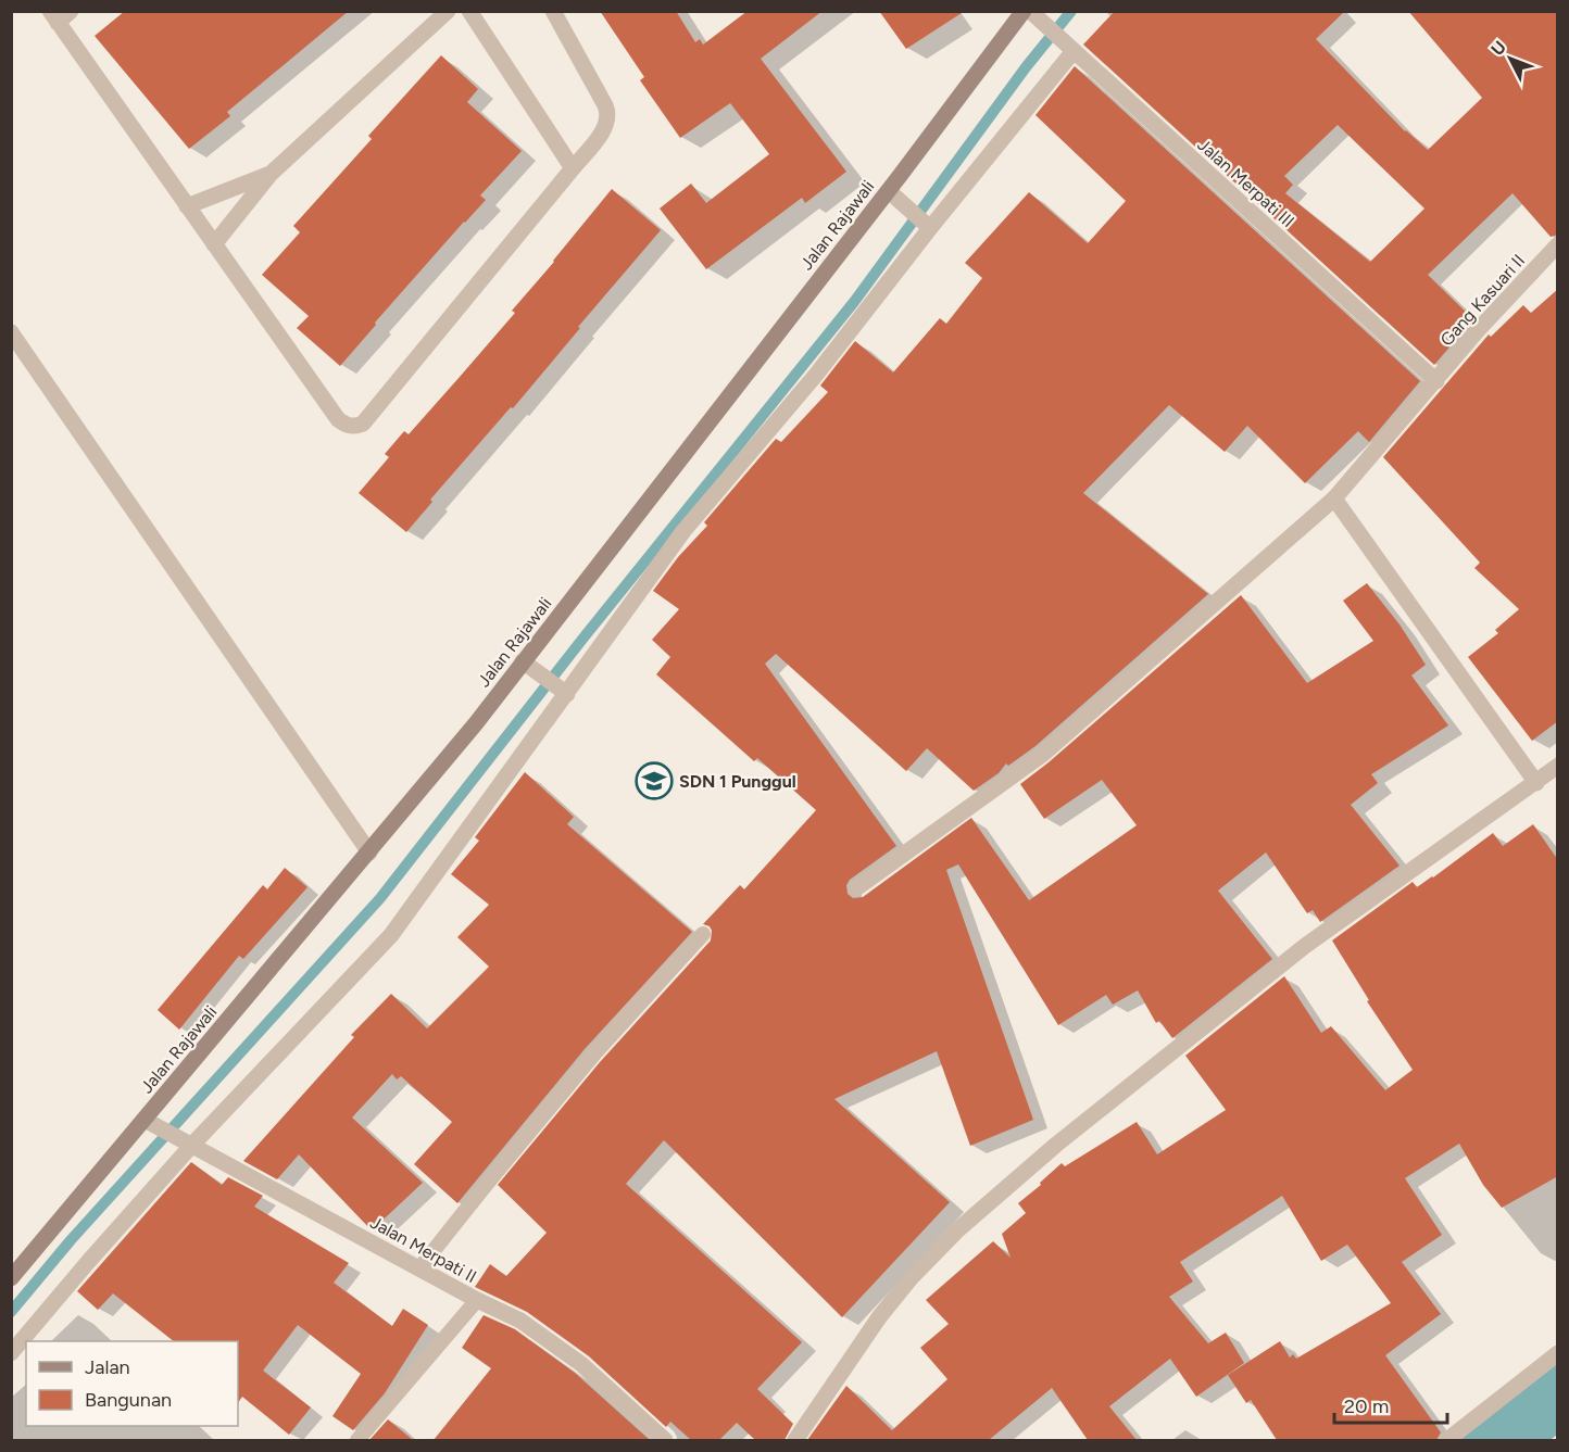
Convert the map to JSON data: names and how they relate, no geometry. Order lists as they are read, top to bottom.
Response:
{
  "streets": {
    "street": [
      "Jalan Merpati III",
      "Jalan Rajawali",
      "Gang Kasuari II",
      "Jalan Merpati II"
    ]
  },
  "crossings": [
    ["Jalan Merpati III", "Gang Kasuari II"],
    ["Jalan Rajawali", "Jalan Merpati II"]
  ],
  "places": {
    "school or university": ["SDN 1 Punggul"]
  },
  "legend": ["Jalan", "Bangunan"],
  "scale_bar": "20 m",
  "north": "top left"
}
